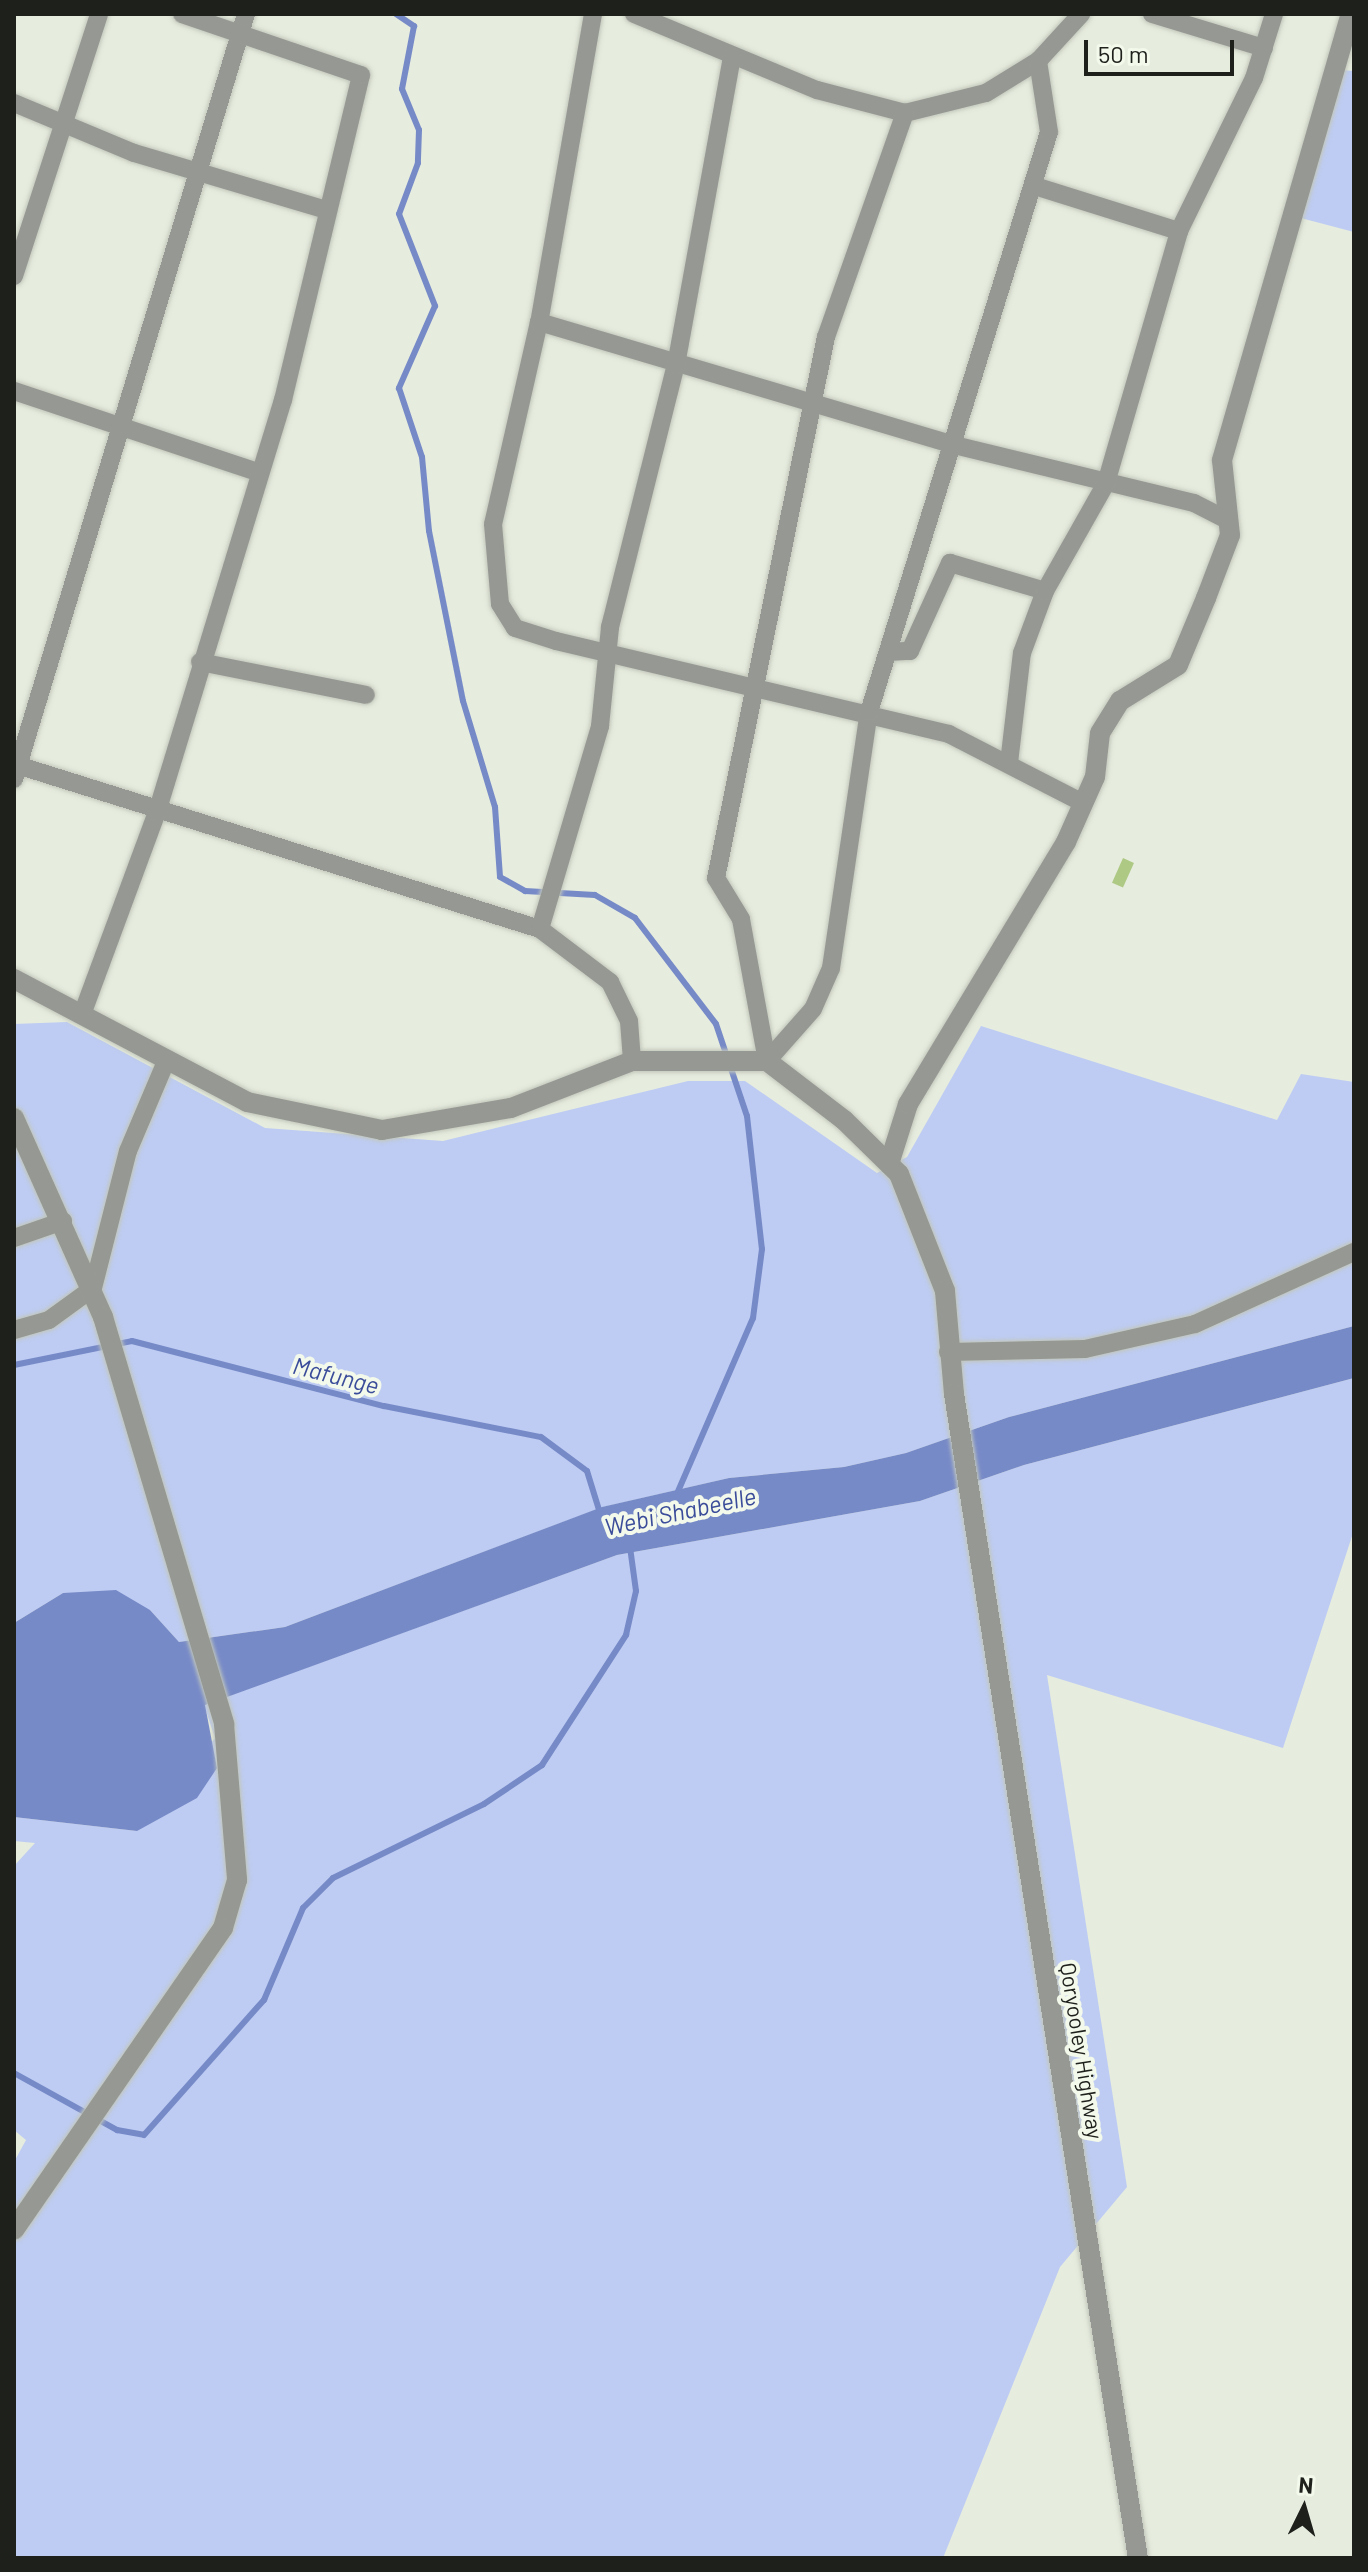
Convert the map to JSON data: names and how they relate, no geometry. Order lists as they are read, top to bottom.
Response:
{
  "streets": {
    "street": ["Qoryooley Highway"]
  },
  "water": ["Mafunge", "Webi Shabeelle"],
  "scale_bar": "50 m",
  "north": "top"
}
